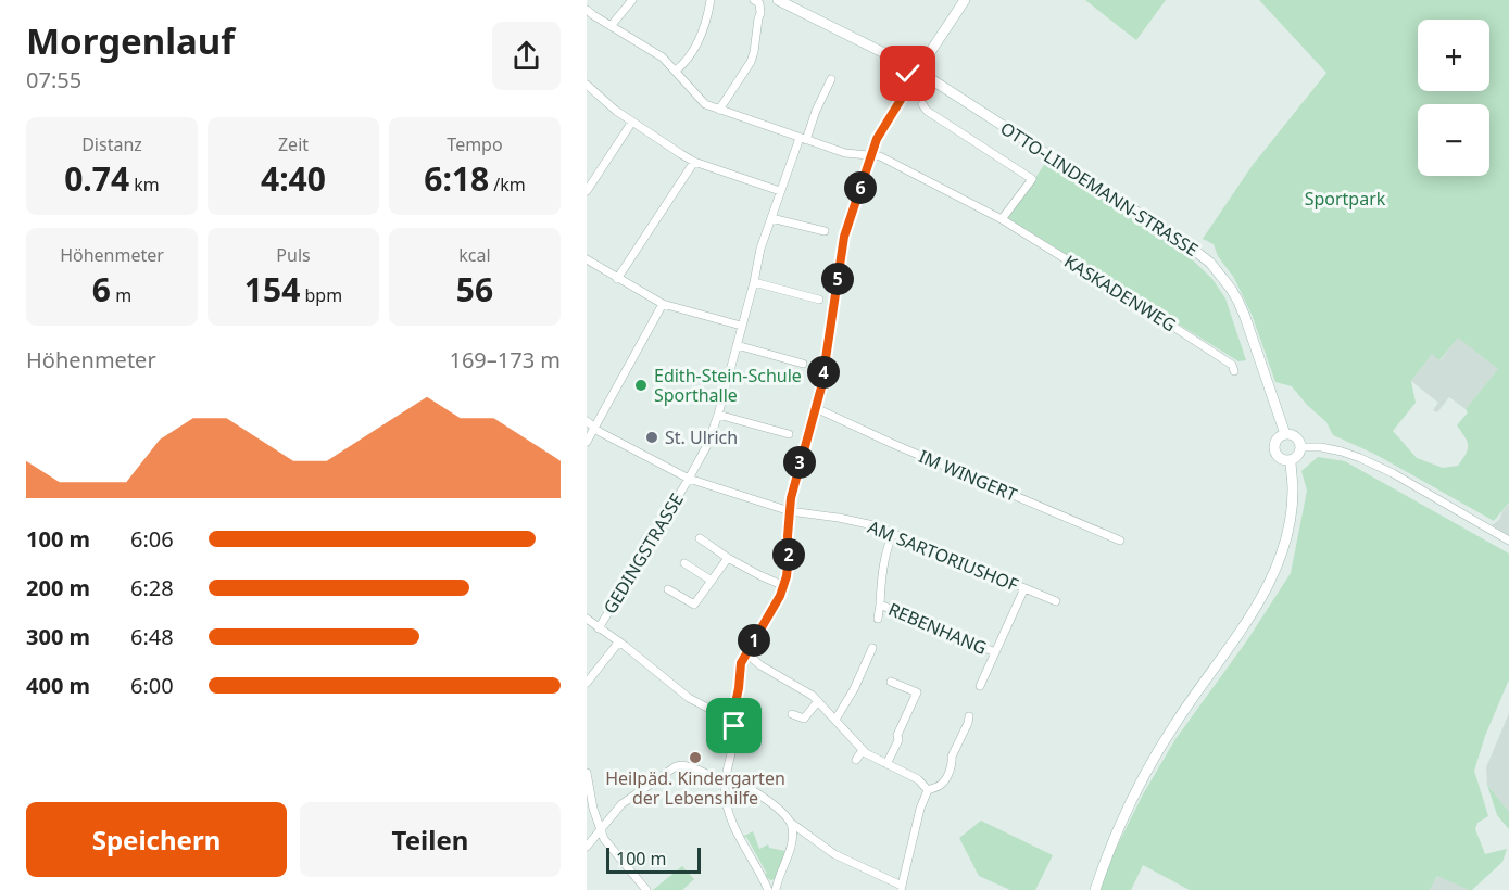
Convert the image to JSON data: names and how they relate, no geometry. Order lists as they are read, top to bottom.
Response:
{
  "streets": {
    "street": [
      "OTTO-LINDEMANN-STRASSE",
      "KASKADENWEG",
      "IM WINGERT",
      "GEDINGSTRASSE",
      "AM SARTORIUSHOF",
      "REBENHANG"
    ]
  },
  "crossings": [
    ["KASKADENWEG", "GEDINGSTRASSE"],
    ["GEDINGSTRASSE", "AM SARTORIUSHOF"],
    ["AM SARTORIUSHOF", "REBENHANG"]
  ],
  "parks": ["Sportpark"],
  "places": ["Edith-Stein-Schule Sporthalle", "St. Ulrich", "Heilpäd. Kindergarten der Lebenshilfe"],
  "scale_bar": "100 m",
  "page": {
    "heading": ["Morgenlauf", "07:55"],
    "map_buttons": ["+", "−"],
    "stats": [
      ["Distanz", "0.74 km"],
      ["Zeit", "4:40"],
      ["Tempo", "6:18 /km"],
      ["Höhenmeter", "6 m"],
      ["Puls", "154 bpm"],
      ["kcal", "56"]
    ],
    "pins": [
      "6",
      "5",
      "4",
      "3",
      "2",
      "1"
    ],
    "chart": ["Höhenmeter", "169–173 m"],
    "list": [
      {
        "name": "100 m",
        "note": "6:06"
      },
      {
        "name": "200 m",
        "note": "6:28"
      },
      {
        "name": "300 m",
        "note": "6:48"
      },
      {
        "name": "400 m",
        "note": "6:00"
      }
    ],
    "buttons": ["Speichern", "Teilen"],
    "scale": "100 m"
  }
}
